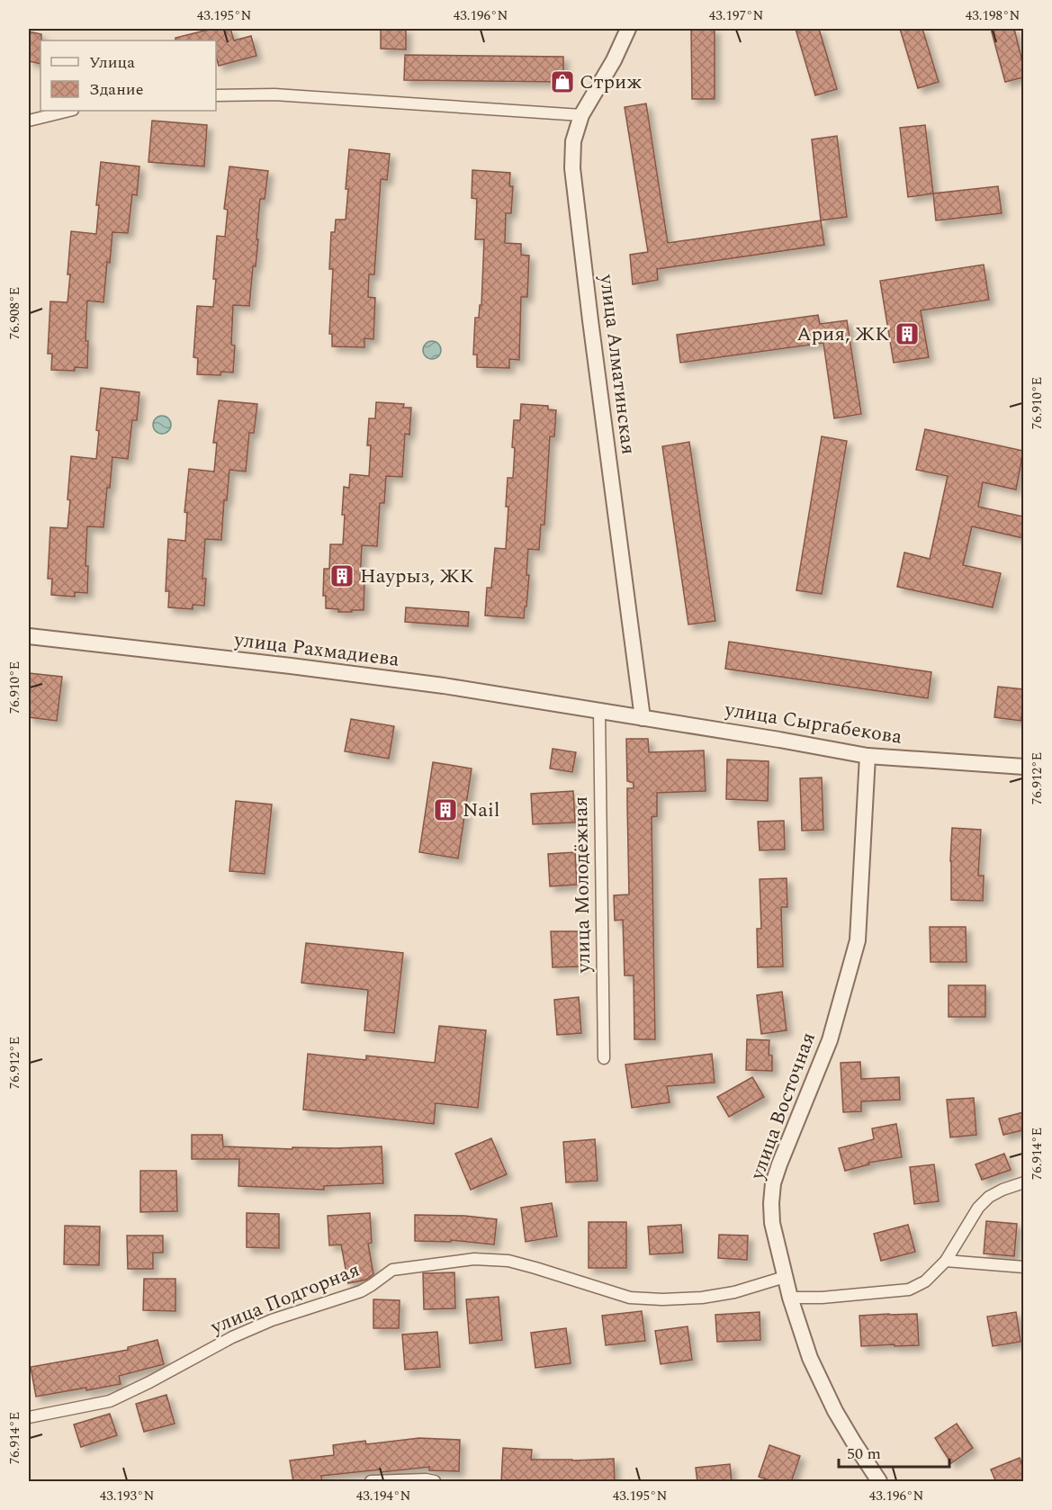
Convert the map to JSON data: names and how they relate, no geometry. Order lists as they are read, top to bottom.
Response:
{
  "streets": {
    "street": [
      "улица Алматинская",
      "улица Рахмадиева",
      "улица Сыргабекова",
      "улица Молодёжная",
      "улица Восточная",
      "улица Подгорная"
    ]
  },
  "crossings": [
    ["улица Алматинская", "улица Сыргабекова"],
    ["улица Рахмадиева", "улица Сыргабекова"],
    ["улица Рахмадиева", "улица Молодёжная"],
    ["улица Сыргабекова", "улица Молодёжная"],
    ["улица Сыргабекова", "улица Восточная"],
    ["улица Восточная", "улица Подгорная"]
  ],
  "places": {
    "shop": ["Стриж"],
    "building": ["Ария, ЖК", "Наурыз, ЖК", "Nail"]
  },
  "legend": ["Улица", "Здание"],
  "scale_bar": "50 m",
  "coordinates": [
    "43.195°N",
    "43.196°N",
    "43.197°N",
    "43.198°N",
    "76.908°E",
    "76.910°E",
    "76.912°E",
    "76.914°E",
    "43.193°N",
    "43.194°N"
  ]
}
